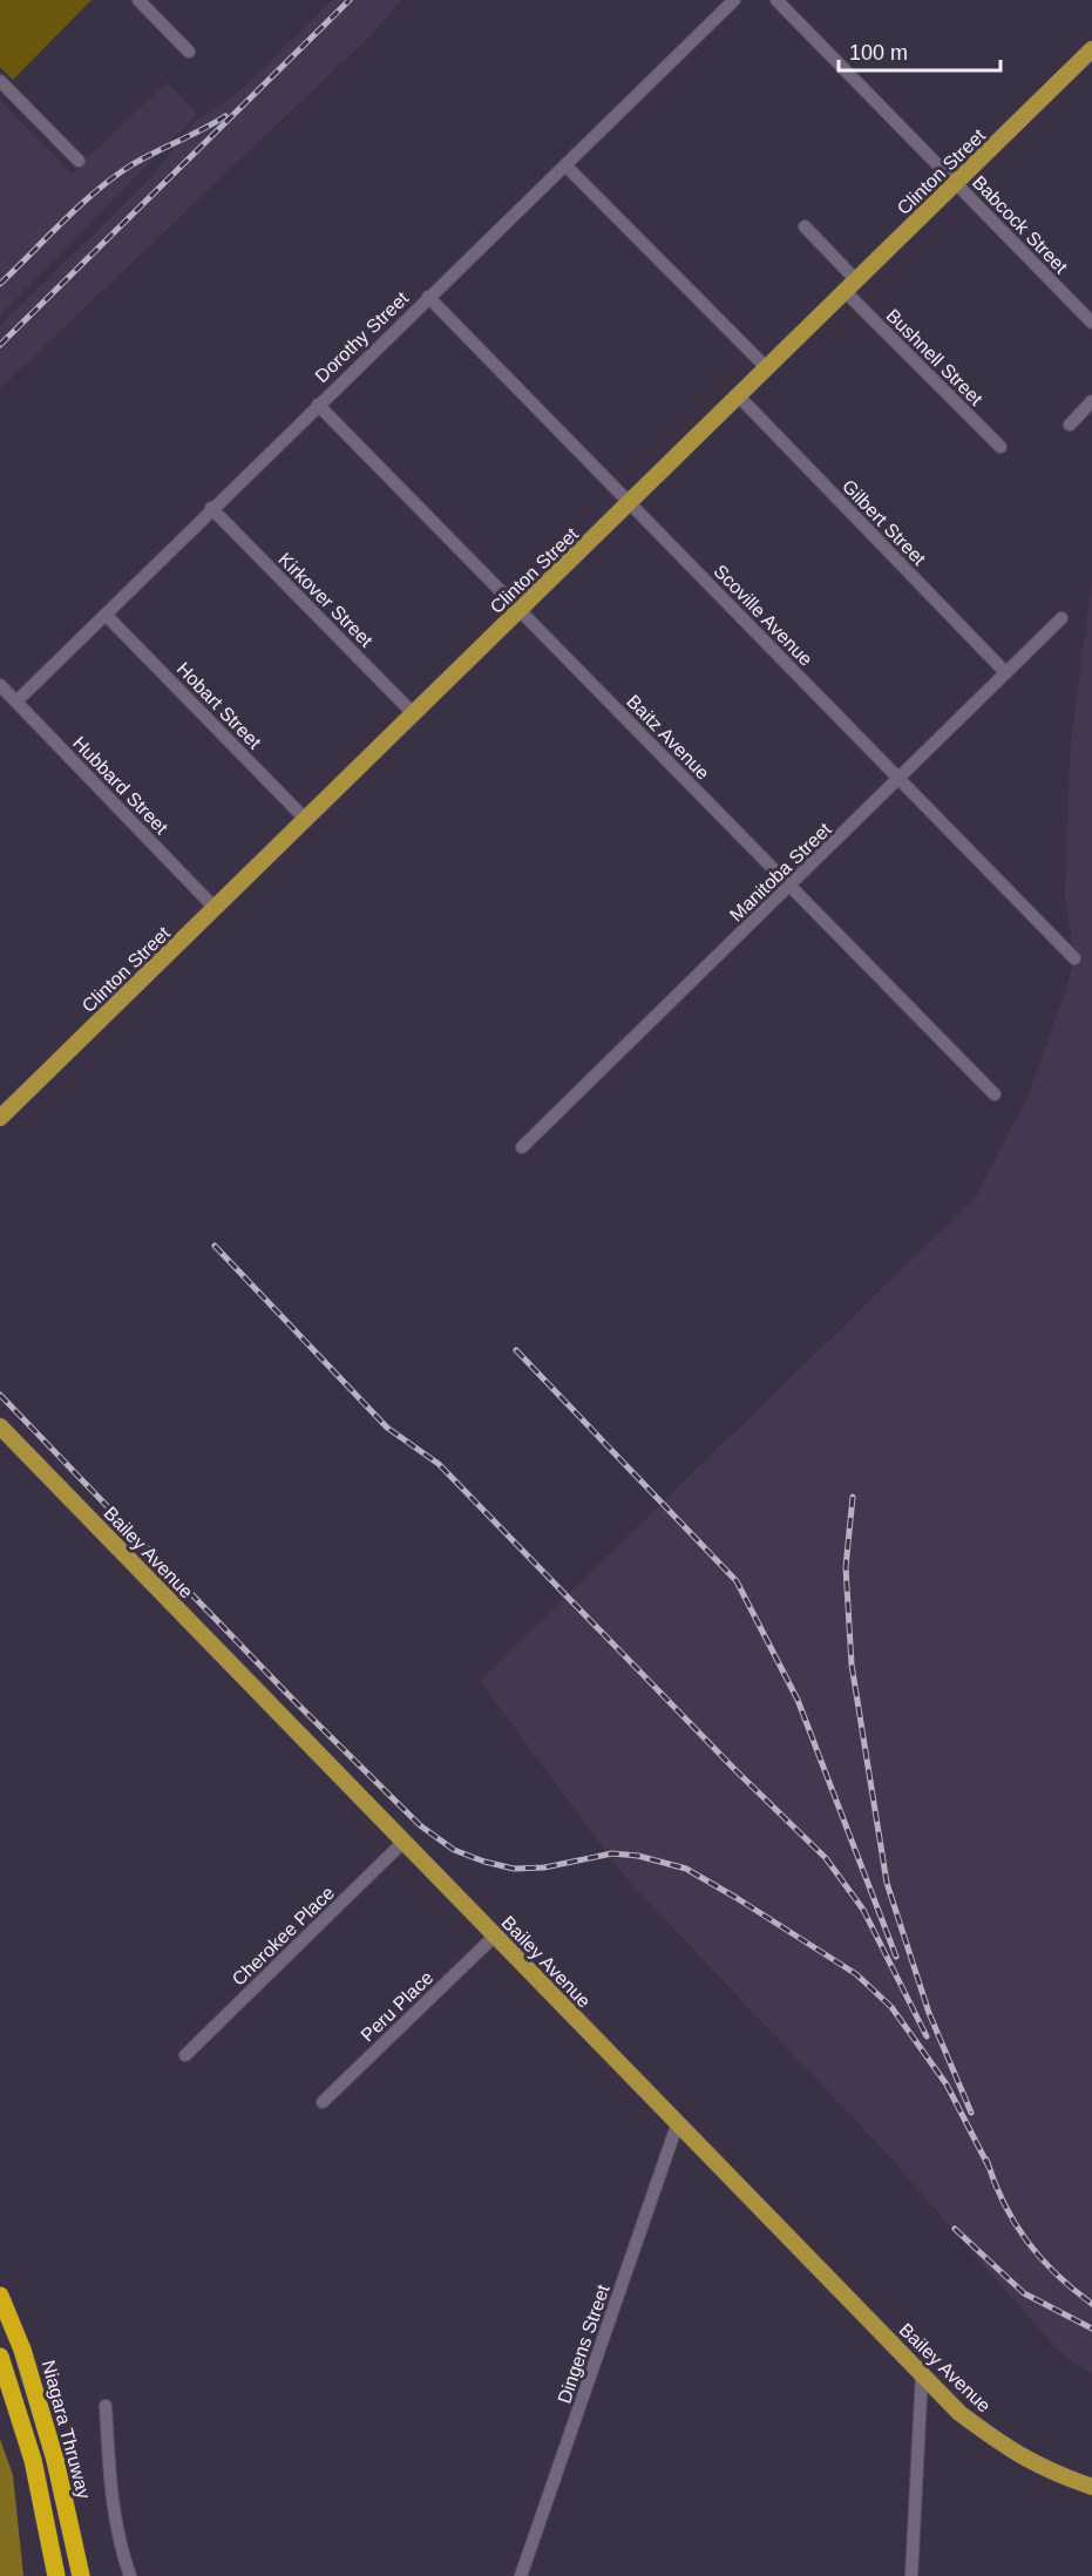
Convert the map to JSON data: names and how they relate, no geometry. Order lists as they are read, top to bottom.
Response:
{
  "streets": {
    "highway": ["Niagara Thruway"],
    "main road": ["Clinton Street", "Bailey Avenue"],
    "street": [
      "Babcock Street",
      "Dorothy Street",
      "Bushnell Street",
      "Gilbert Street",
      "Kirkover Street",
      "Scoville Avenue",
      "Hobart Street",
      "Baitz Avenue",
      "Hubbard Street",
      "Manitoba Street",
      "Cherokee Place",
      "Peru Place",
      "Dingens Street"
    ]
  },
  "crossings": [
    ["Clinton Street", "Babcock Street"],
    ["Clinton Street", "Bushnell Street"],
    ["Clinton Street", "Gilbert Street"],
    ["Clinton Street", "Kirkover Street"],
    ["Clinton Street", "Scoville Avenue"],
    ["Clinton Street", "Hobart Street"],
    ["Clinton Street", "Baitz Avenue"],
    ["Clinton Street", "Hubbard Street"],
    ["Dorothy Street", "Kirkover Street"],
    ["Dorothy Street", "Scoville Avenue"],
    ["Dorothy Street", "Hobart Street"],
    ["Dorothy Street", "Baitz Avenue"],
    ["Dorothy Street", "Hubbard Street"],
    ["Gilbert Street", "Manitoba Street"],
    ["Scoville Avenue", "Manitoba Street"],
    ["Baitz Avenue", "Manitoba Street"],
    ["Bailey Avenue", "Cherokee Place"],
    ["Bailey Avenue", "Peru Place"],
    ["Bailey Avenue", "Dingens Street"]
  ],
  "scale_bar": "100 m"
}
